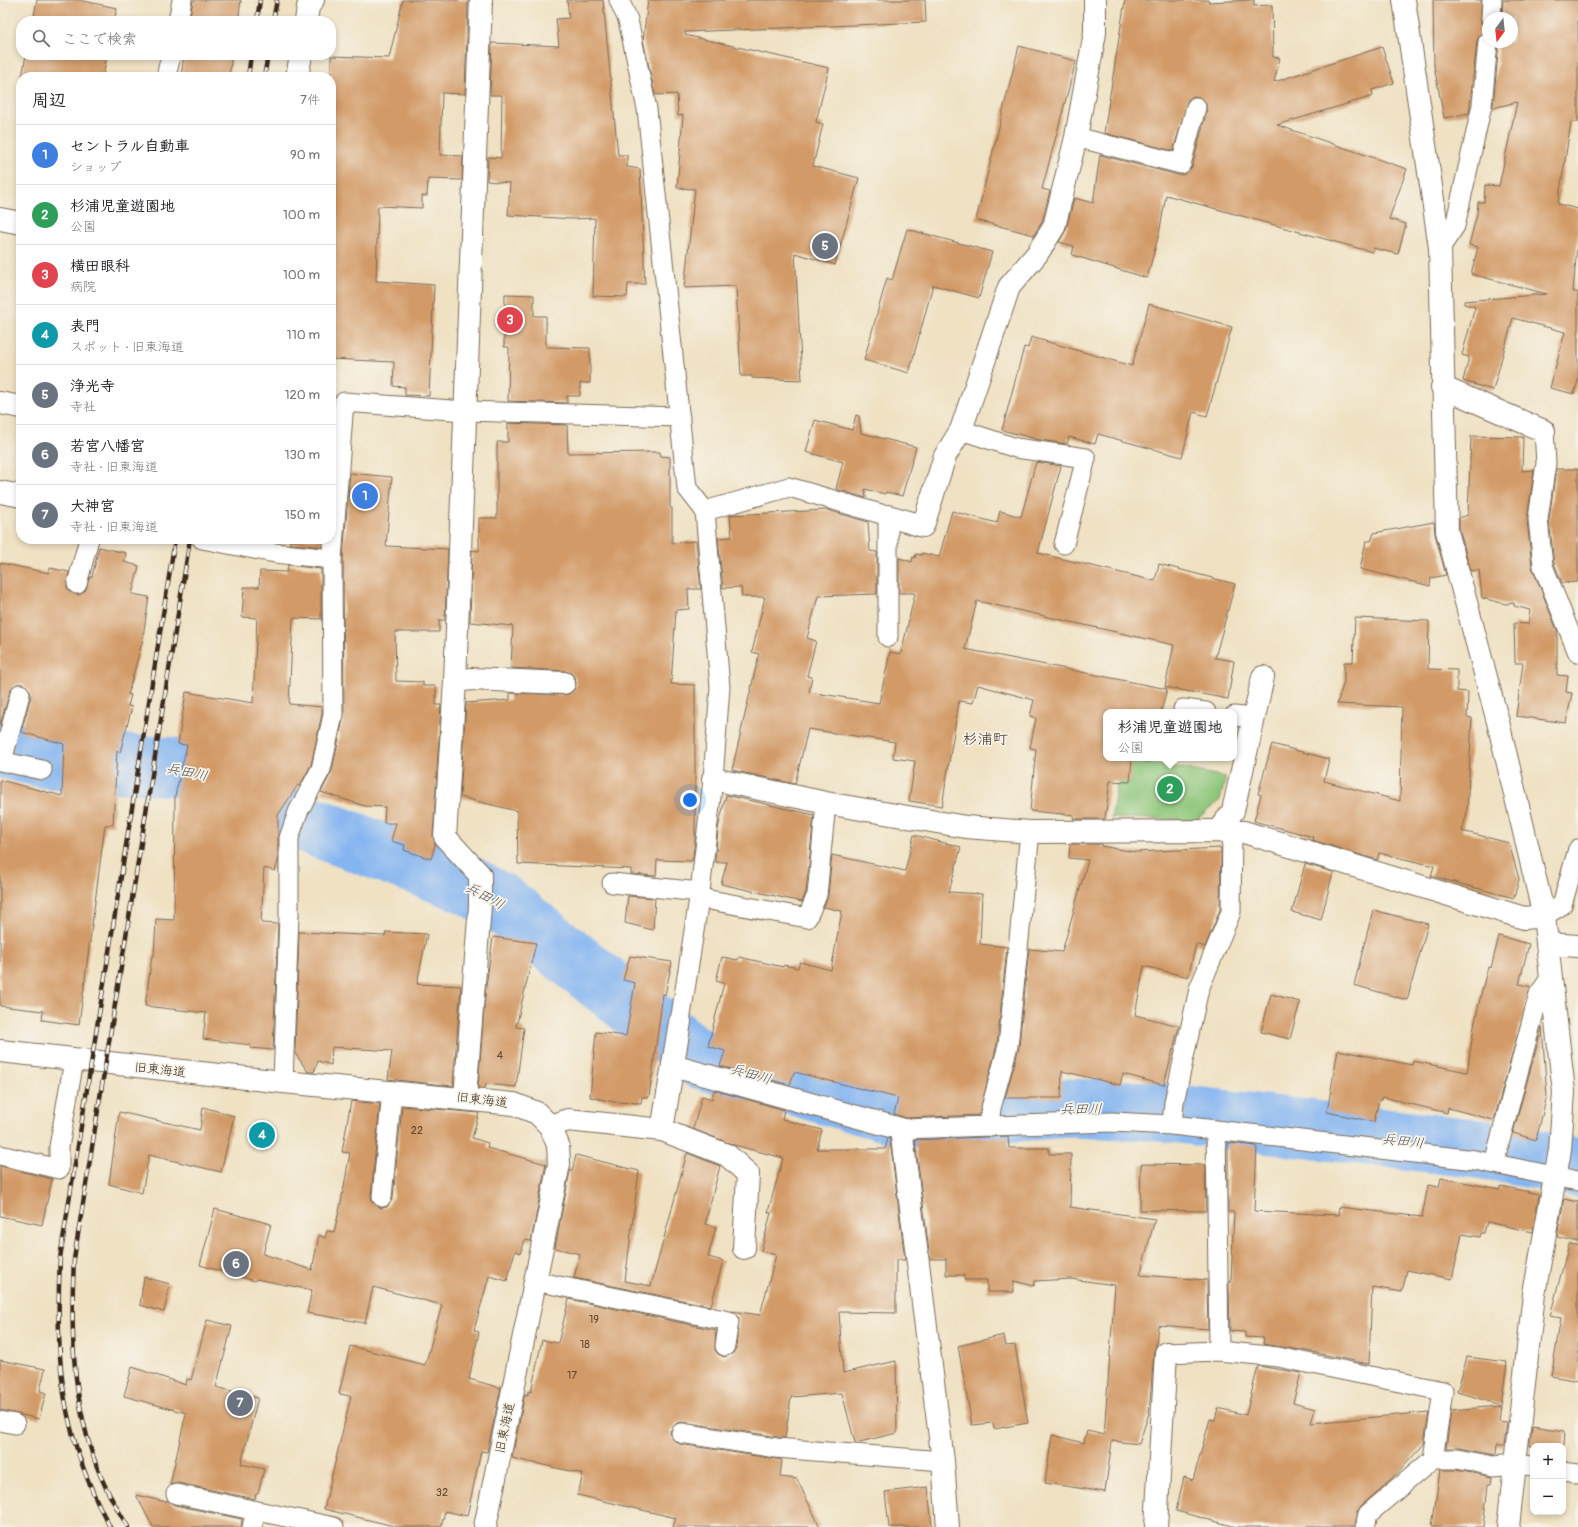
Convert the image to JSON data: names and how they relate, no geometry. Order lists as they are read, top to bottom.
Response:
{
  "streets": {
    "street": ["旧東海道"]
  },
  "districts": ["杉浦町"],
  "water": ["兵田川"],
  "house_numbers": [
    "4",
    "22",
    "19",
    "18",
    "17",
    "32"
  ],
  "north": "bottom",
  "page": {
    "search": "ここで検索",
    "heading": ["周辺", "7件"],
    "list": [
      {
        "mark": "1",
        "name": "セントラル自動車",
        "note": "ショップ",
        "value": "90 m"
      },
      {
        "mark": "2",
        "name": "杉浦児童遊園地",
        "note": "公園",
        "value": "100 m"
      },
      {
        "mark": "3",
        "name": "横田眼科",
        "note": "病院",
        "value": "100 m"
      },
      {
        "mark": "4",
        "name": "表門",
        "note": "スポット · 旧東海道",
        "value": "110 m"
      },
      {
        "mark": "5",
        "name": "浄光寺",
        "note": "寺社",
        "value": "120 m"
      },
      {
        "mark": "6",
        "name": "若宮八幡宮",
        "note": "寺社 · 旧東海道",
        "value": "130 m"
      },
      {
        "mark": "7",
        "name": "大神宮",
        "note": "寺社 · 旧東海道",
        "value": "150 m"
      }
    ],
    "pins": [
      "5",
      "3",
      "1",
      "2",
      "4",
      "6",
      "7"
    ],
    "popup": ["杉浦児童遊園地", "公園"],
    "map_buttons": ["+", "−"]
  }
}
